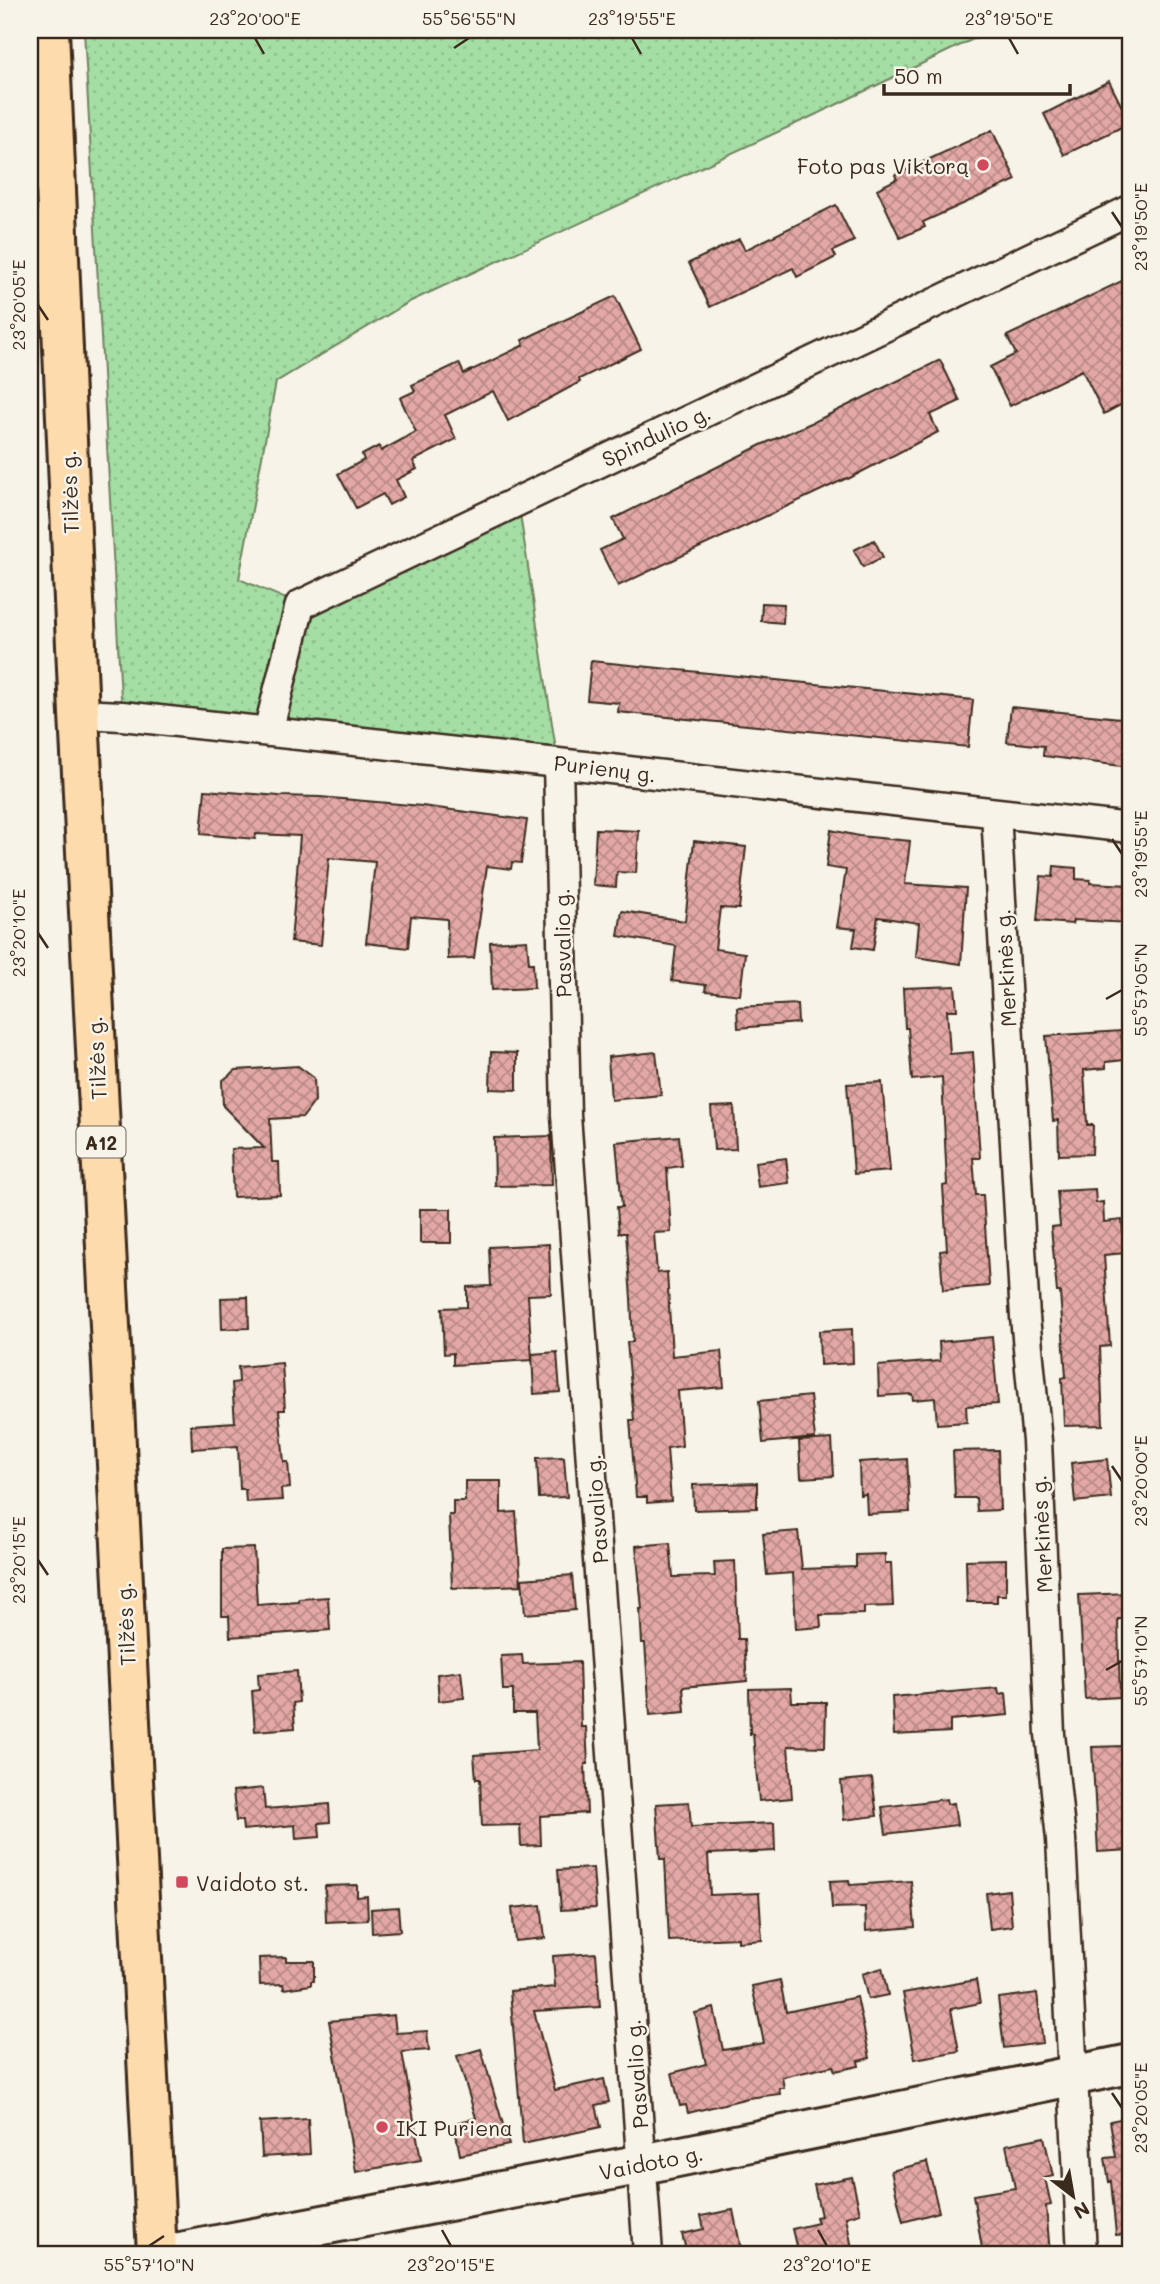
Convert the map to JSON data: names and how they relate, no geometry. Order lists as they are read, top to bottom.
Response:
{
  "streets": {
    "highway": ["Tilžės g.", "A12"],
    "main road": ["Vaidoto g."],
    "street": [
      "Spindulio g.",
      "Purienų g.",
      "Pasvalio g.",
      "Merkinės g."
    ]
  },
  "crossings": [
    ["Spindulio g.", "Purienų g."],
    ["Tilžės g.", "Purienų g."],
    ["Purienų g.", "Pasvalio g."],
    ["Purienų g.", "Merkinės g."],
    ["Pasvalio g.", "Vaidoto g."],
    ["Merkinės g.", "Vaidoto g."]
  ],
  "places": {
    "other": ["Foto pas Viktorą", "IKI Puriena"],
    "transit": ["Vaidoto st."]
  },
  "scale_bar": "50 m",
  "north": "bottom right",
  "coordinates": [
    "23°20'00\"E",
    "55°56'55\"N",
    "23°19'55\"E",
    "23°19'50\"E",
    "23°20'05\"E",
    "23°20'10\"E",
    "55°57'05\"N",
    "23°20'15\"E",
    "55°57'10\"N"
  ]
}
